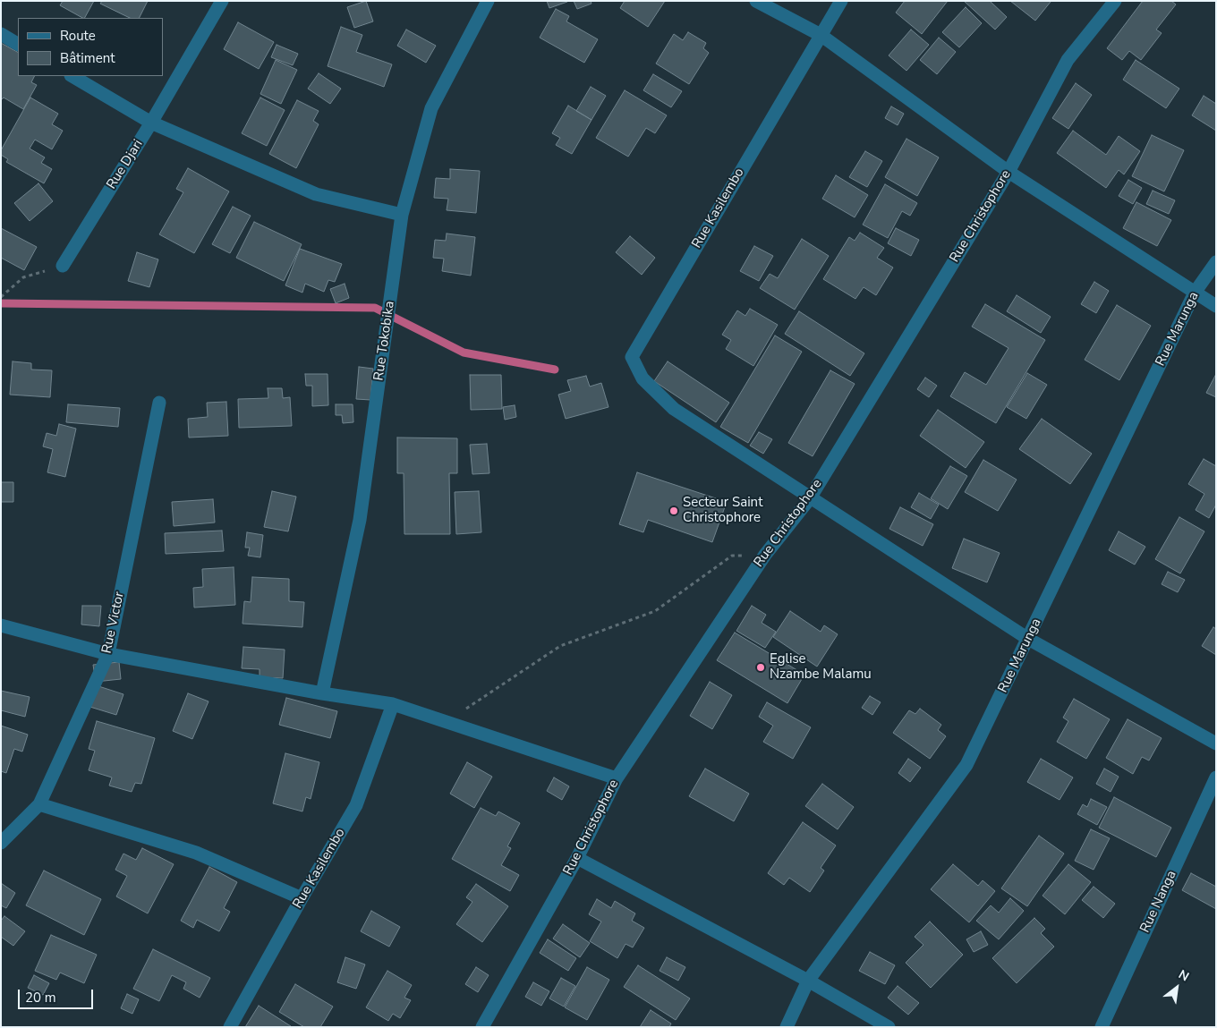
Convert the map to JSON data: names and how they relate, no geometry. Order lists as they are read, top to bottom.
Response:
{
  "streets": {
    "street": [
      "Rue Djari",
      "Rue Kasilembo",
      "Rue Christophore",
      "Rue Marunga",
      "Rue Tokobika",
      "Rue Victor",
      "Rue Nanga"
    ]
  },
  "crossings": [
    ["Rue Kasilembo", "Rue Christophore"]
  ],
  "places": ["Secteur Saint Christophore", "Eglise Nzambe Malamu"],
  "legend": ["Route", "Bâtiment"],
  "scale_bar": "20 m",
  "north": "top right"
}
